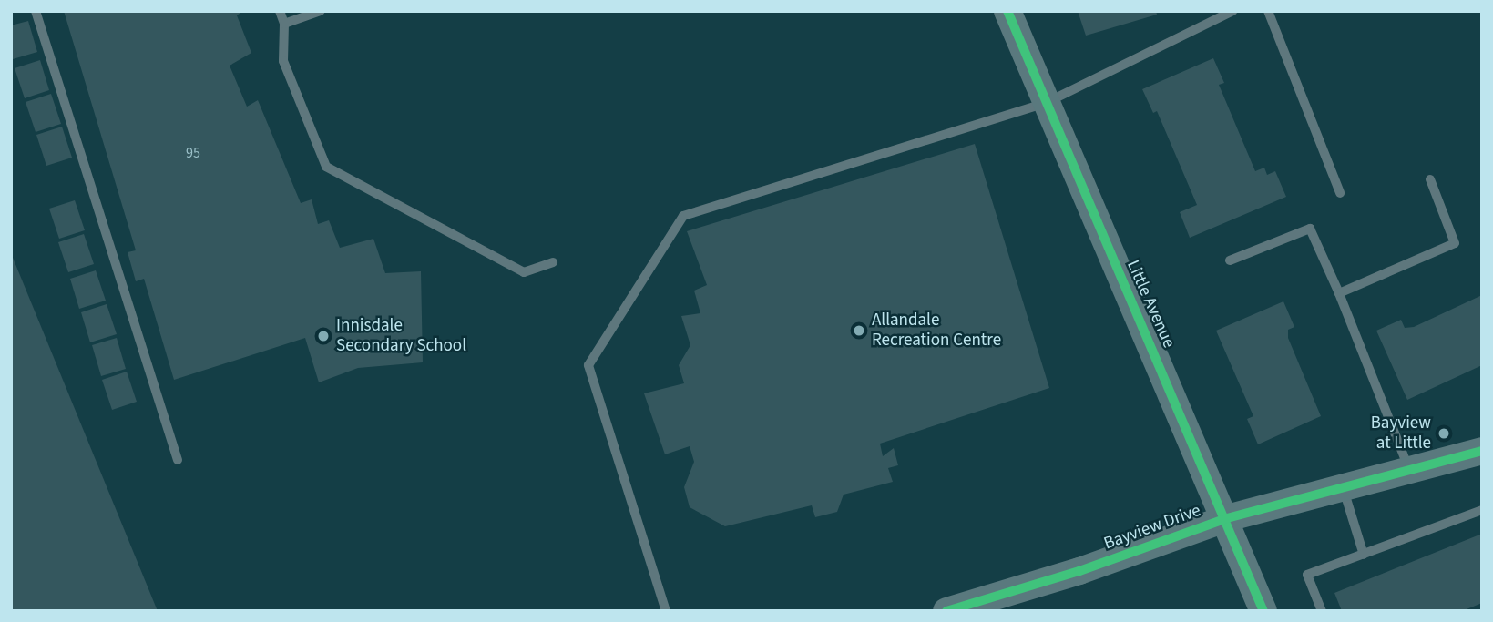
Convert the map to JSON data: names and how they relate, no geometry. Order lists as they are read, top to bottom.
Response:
{
  "streets": {
    "street": ["Little Avenue", "Bayview Drive"]
  },
  "crossings": [
    ["Little Avenue", "Bayview Drive"]
  ],
  "places": ["Allandale Recreation Centre", "Innisdale Secondary School", "Bayview at Little"],
  "house_numbers": ["95"]
}
